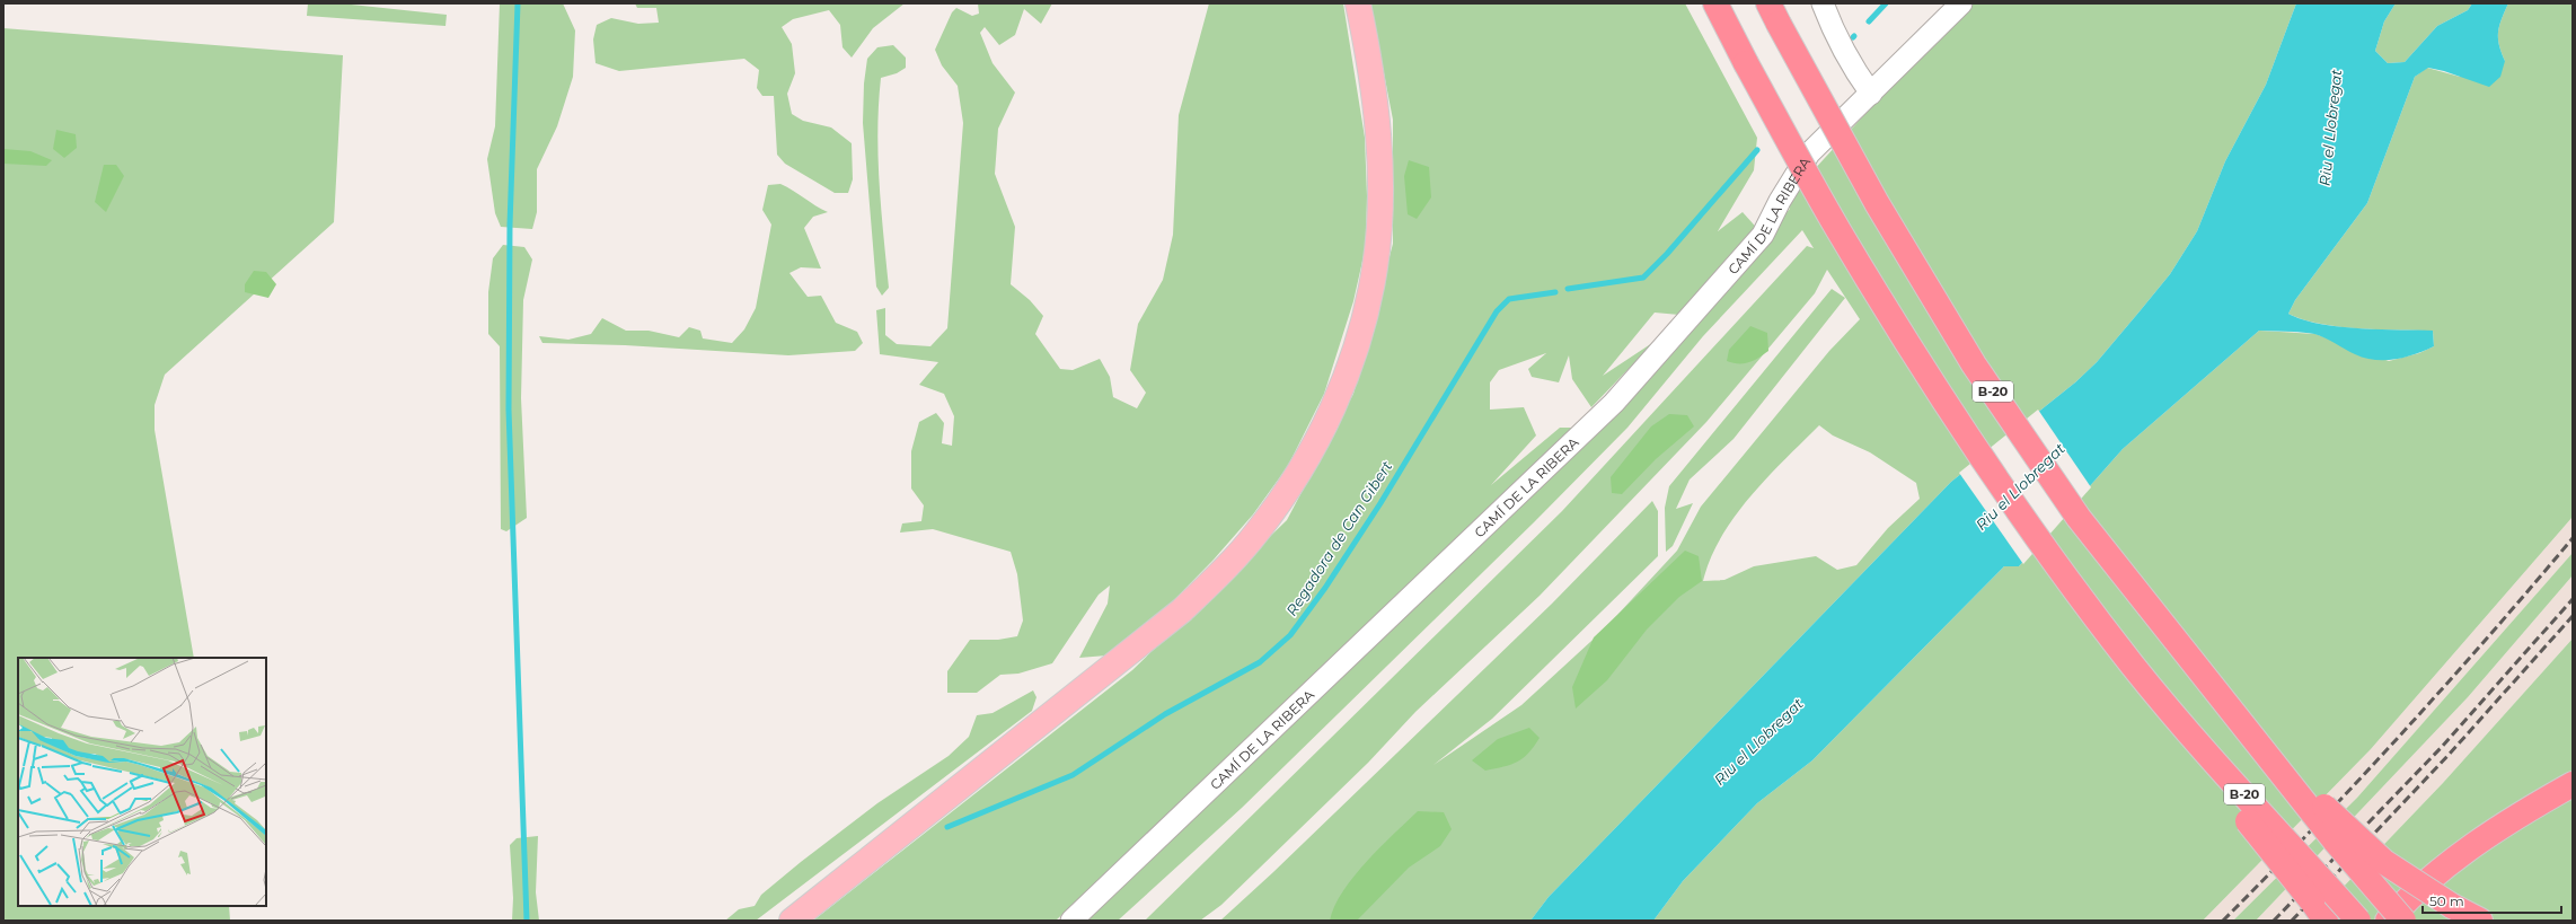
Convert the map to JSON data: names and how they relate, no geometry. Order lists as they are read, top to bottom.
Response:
{
  "streets": {
    "highway": ["B-20"],
    "street": ["CAMÍ DE LA RIBERA"]
  },
  "water": ["Riu el Llobregat", "Regadora de Can Gibert"],
  "scale_bar": "50 m"
}
